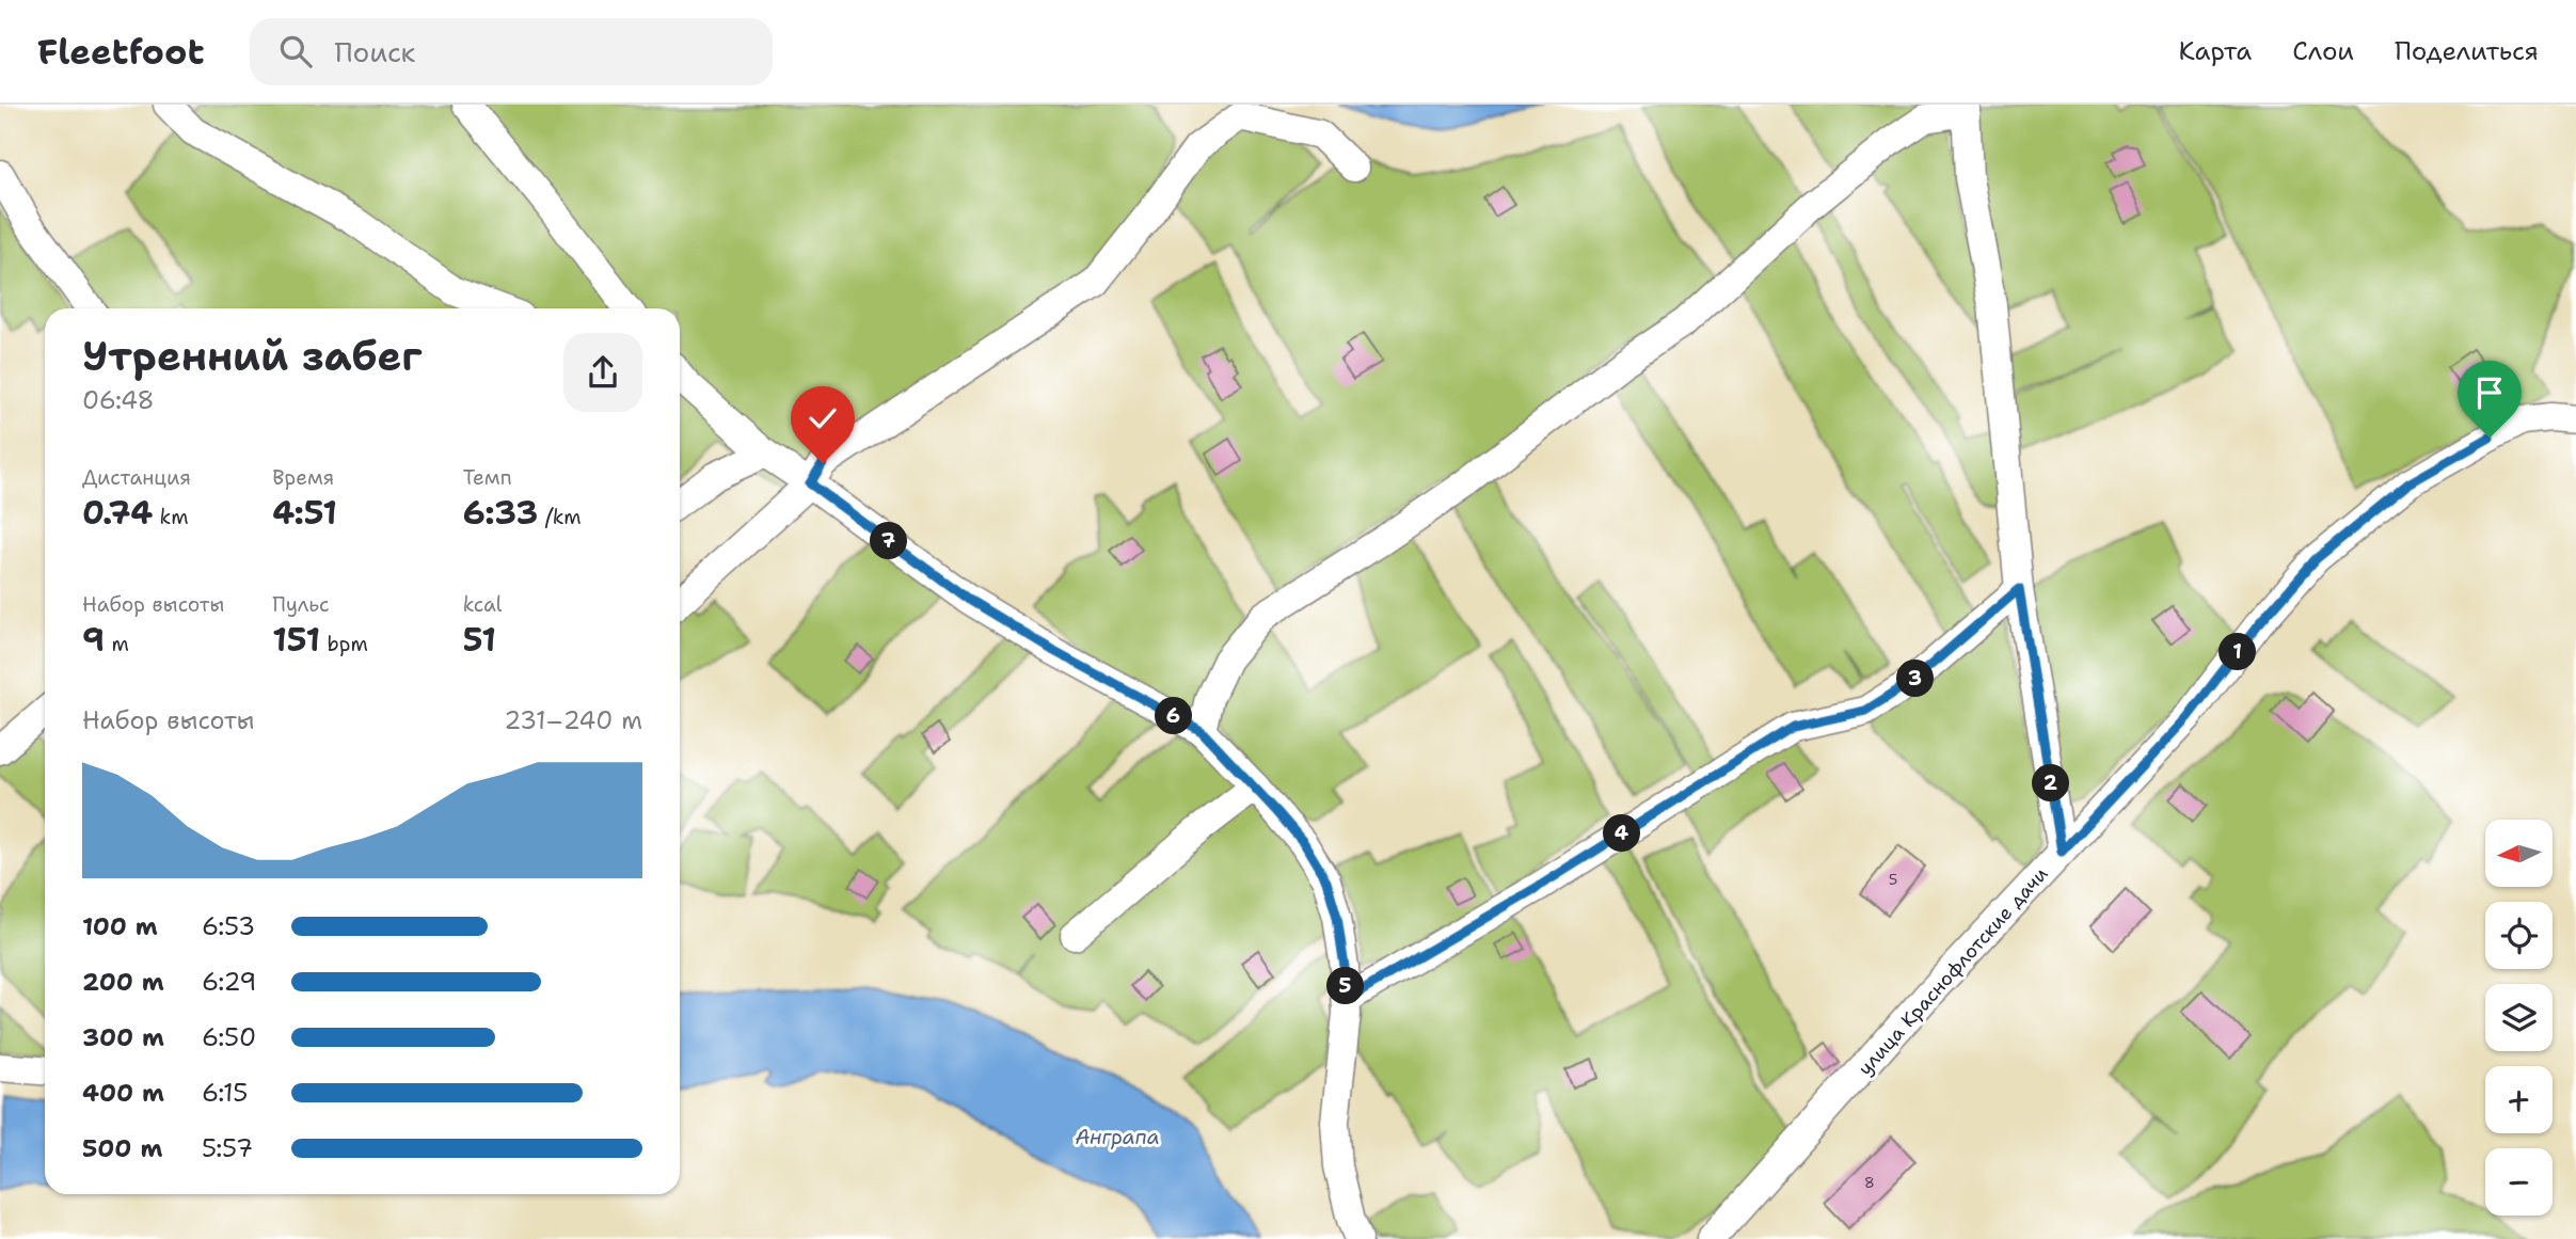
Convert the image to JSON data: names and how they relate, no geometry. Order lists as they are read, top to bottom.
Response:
{
  "streets": {
    "street": ["улица Краснофлотские дачи"]
  },
  "water": ["Анграпа"],
  "house_numbers": ["5", "8"],
  "north": "left",
  "page": {
    "header": "Fleetfoot",
    "search": "Поиск",
    "nav": ["Карта", "Слои", "Поделиться"],
    "heading": ["Утренний забег", "06:48"],
    "stats": [
      ["Дистанция", "0.74 km"],
      ["Время", "4:51"],
      ["Темп", "6:33 /km"],
      ["Набор высоты", "9 m"],
      ["Пульс", "151 bpm"],
      ["kcal", "51"]
    ],
    "pins": [
      "7",
      "1",
      "3",
      "6",
      "2",
      "4",
      "5"
    ],
    "chart": ["Набор высоты", "231–240 m"],
    "map_buttons": ["+", "−"],
    "list": [
      {
        "name": "100 m",
        "note": "6:53"
      },
      {
        "name": "200 m",
        "note": "6:29"
      },
      {
        "name": "300 m",
        "note": "6:50"
      },
      {
        "name": "400 m",
        "note": "6:15"
      },
      {
        "name": "500 m",
        "note": "5:57"
      }
    ]
  }
}
